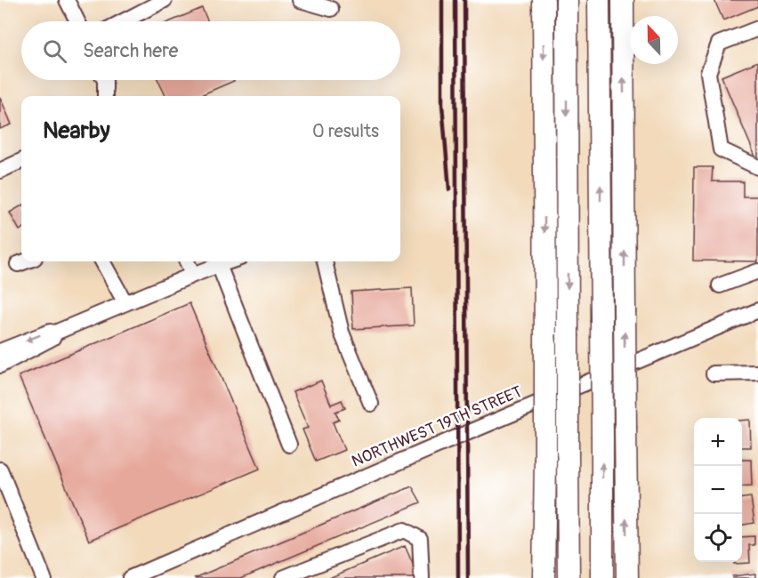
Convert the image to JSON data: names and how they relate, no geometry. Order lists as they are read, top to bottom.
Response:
{
  "streets": {
    "street": ["NORTHWEST 19TH STREET"]
  },
  "north": "top",
  "page": {
    "search": "Search here",
    "heading": ["Nearby", "0 results"],
    "map_buttons": ["+", "−"]
  }
}
